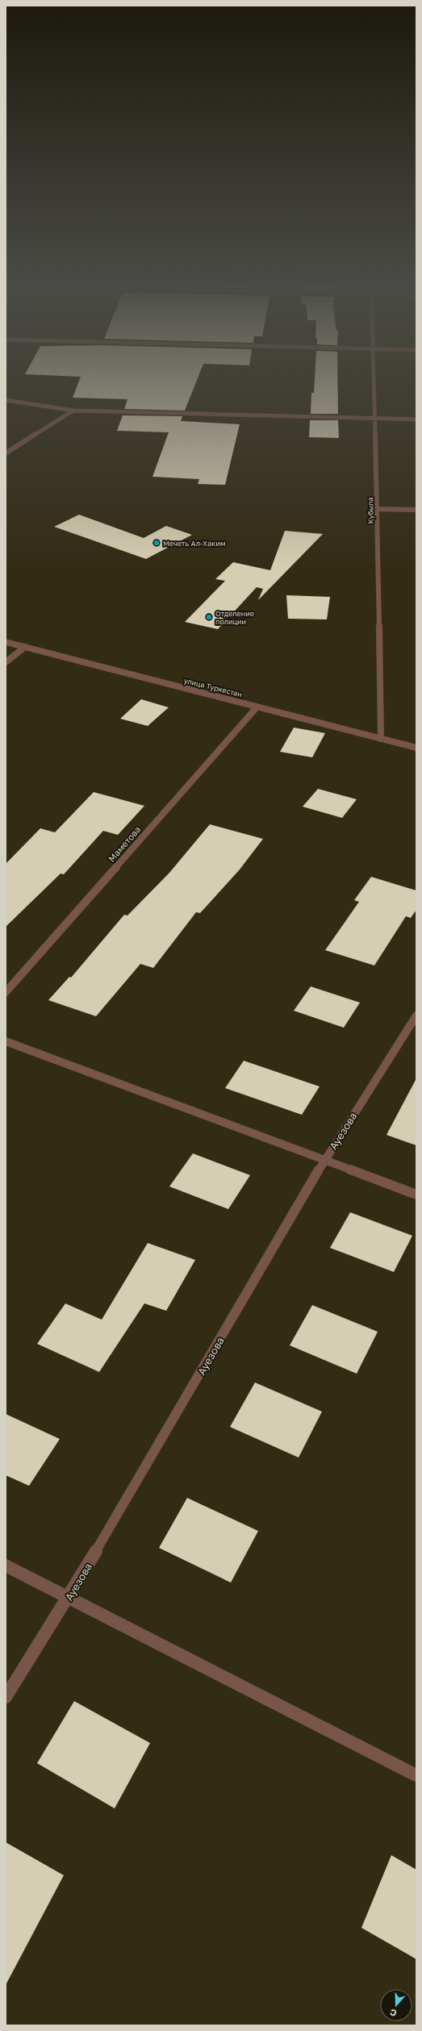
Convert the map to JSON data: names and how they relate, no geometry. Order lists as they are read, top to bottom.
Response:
{
  "streets": {
    "street": [
      "Кубыла",
      "улица Туркестан",
      "Маметова",
      "Ауезова"
    ]
  },
  "crossings": [
    ["Кубыла", "улица Туркестан"],
    ["улица Туркестан", "Маметова"]
  ],
  "places": ["Мечеть Ал-Хаким", "Отделение полиции"],
  "north": "bottom"
}
